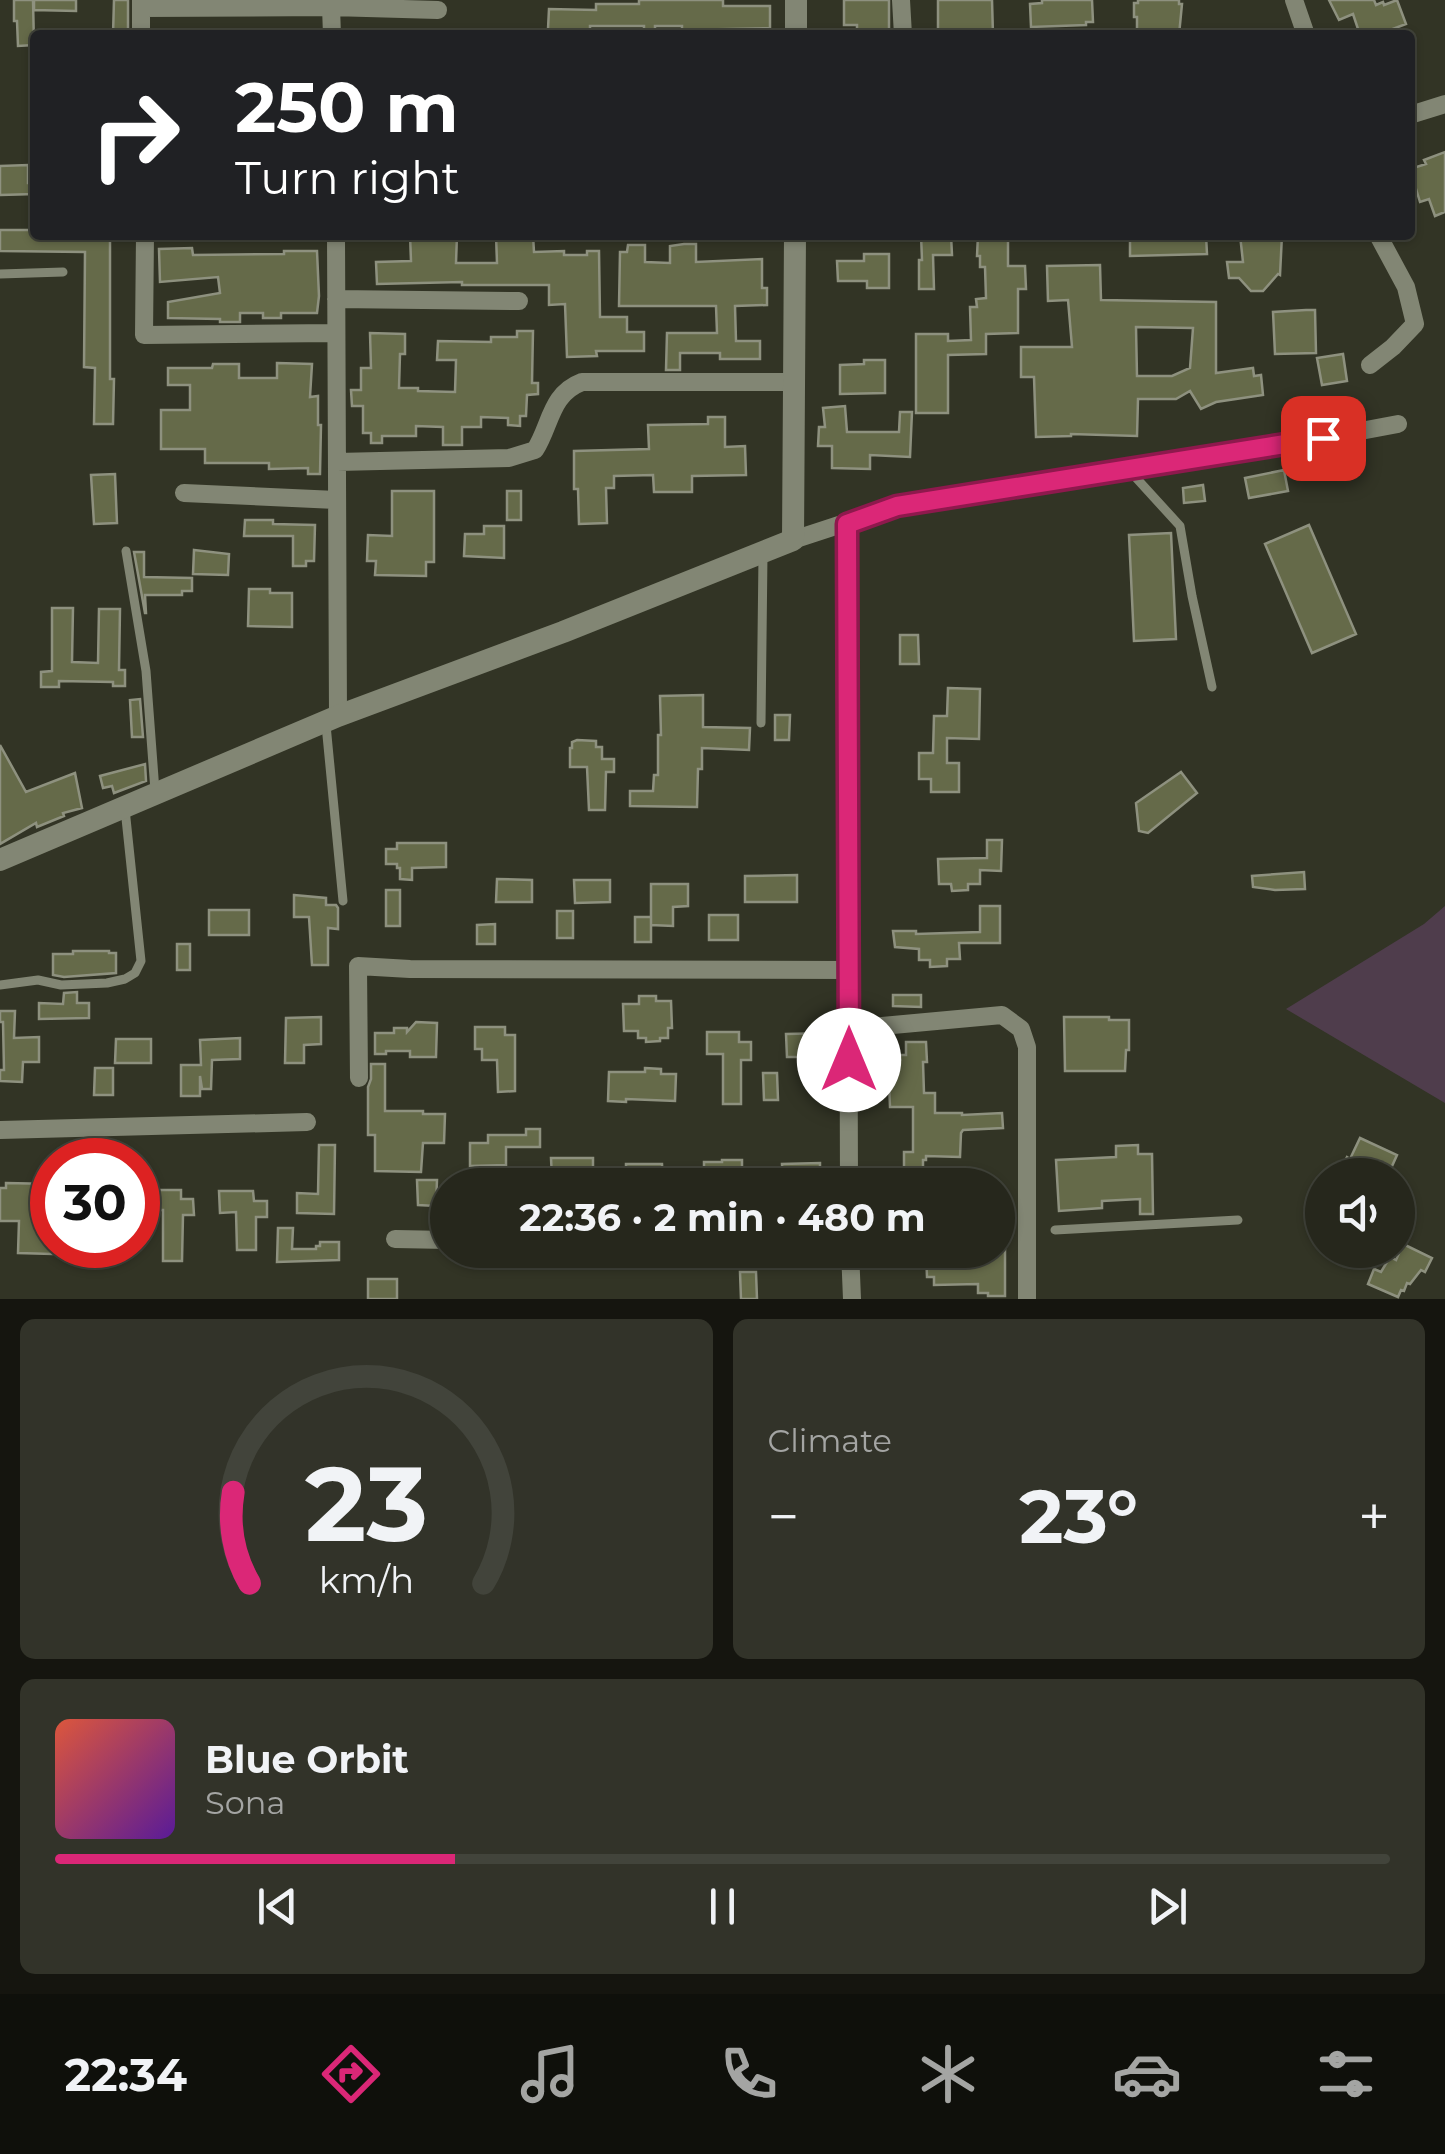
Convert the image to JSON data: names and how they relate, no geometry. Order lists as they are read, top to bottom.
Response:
{
  "page": {
    "turn": ["250 m", "Turn right"],
    "limit": "30",
    "trip": "22:36 · 2 min · 480 m",
    "tile": "Climate",
    "heat": ["−", "23°", "+"],
    "song": ["Blue Orbit", "Sona"],
    "tabs": "22:34",
    "gauge": ["23", "km/h"]
  }
}
